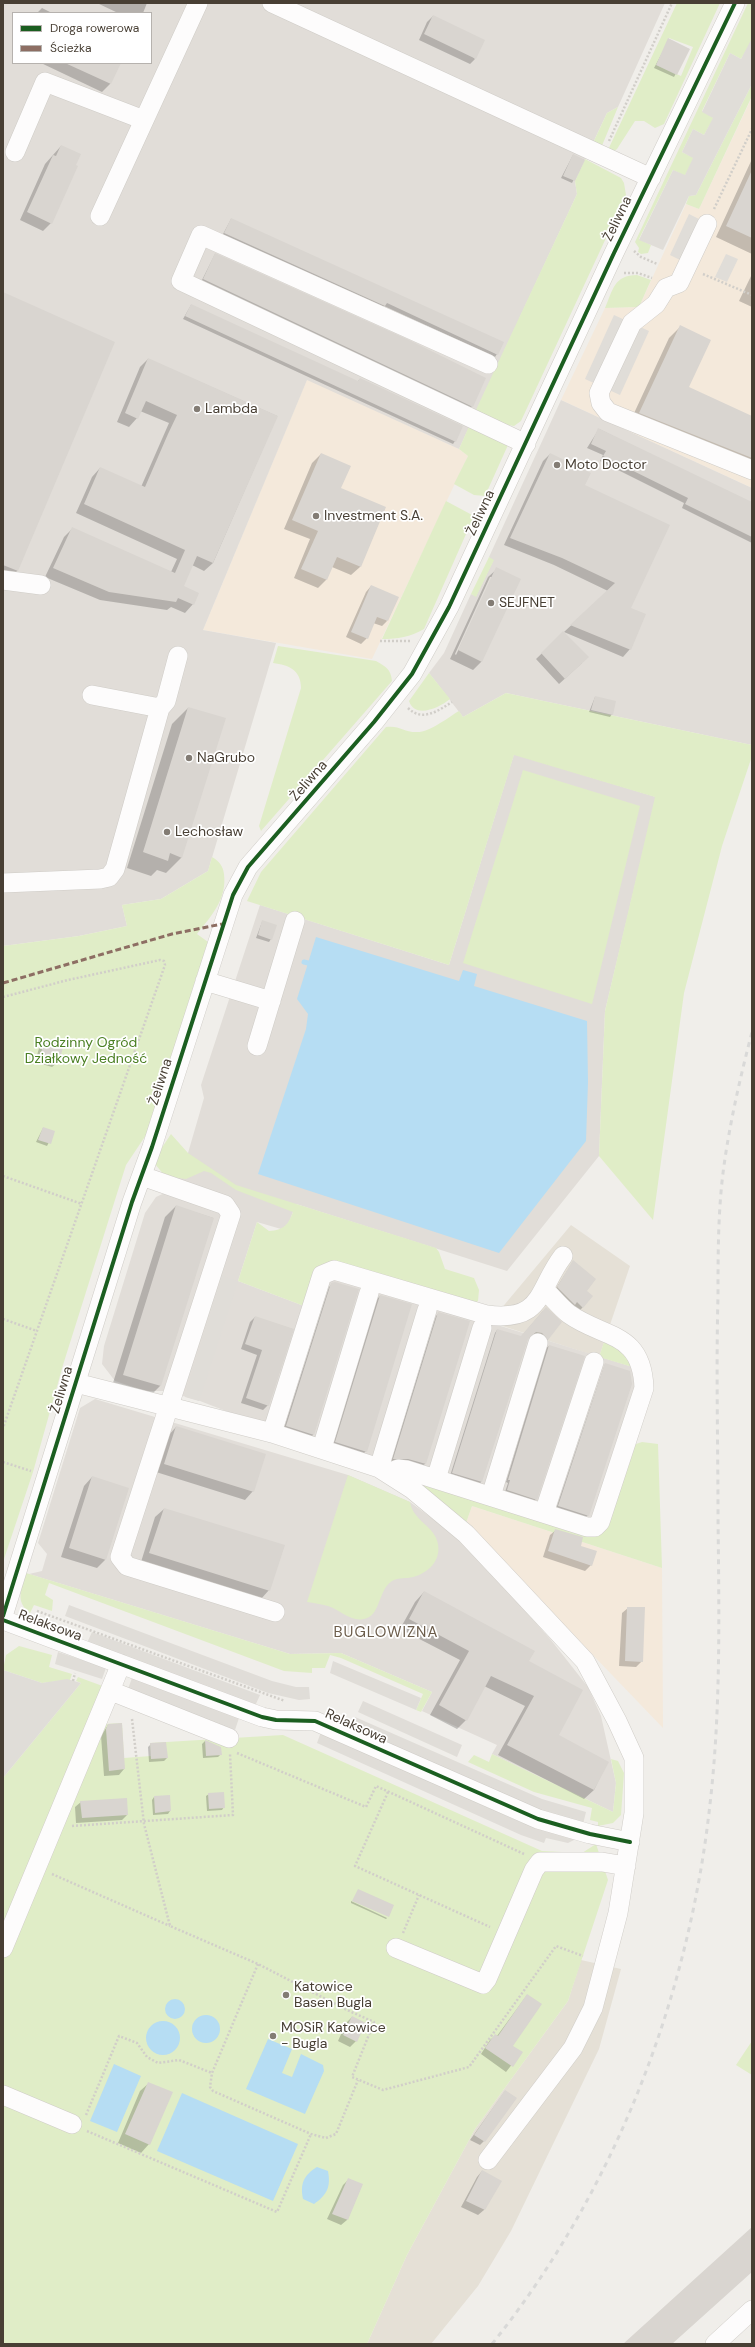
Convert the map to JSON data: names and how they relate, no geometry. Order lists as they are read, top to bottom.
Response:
{
  "streets": {
    "street": ["Żeliwna", "Relaksowa"]
  },
  "districts": ["BUGLOWIZNA"],
  "parks": ["Rodzinny Ogród Działkowy Jedność"],
  "places": [
    "Lambda",
    "Moto Doctor",
    "Investment S.A.",
    "SEJFNET",
    "NaGrubo",
    "Lechosław",
    "Katowice Basen Bugla",
    "MOSiR Katowice - Bugla"
  ],
  "legend": ["Droga rowerowa", "Ścieżka"]
}
